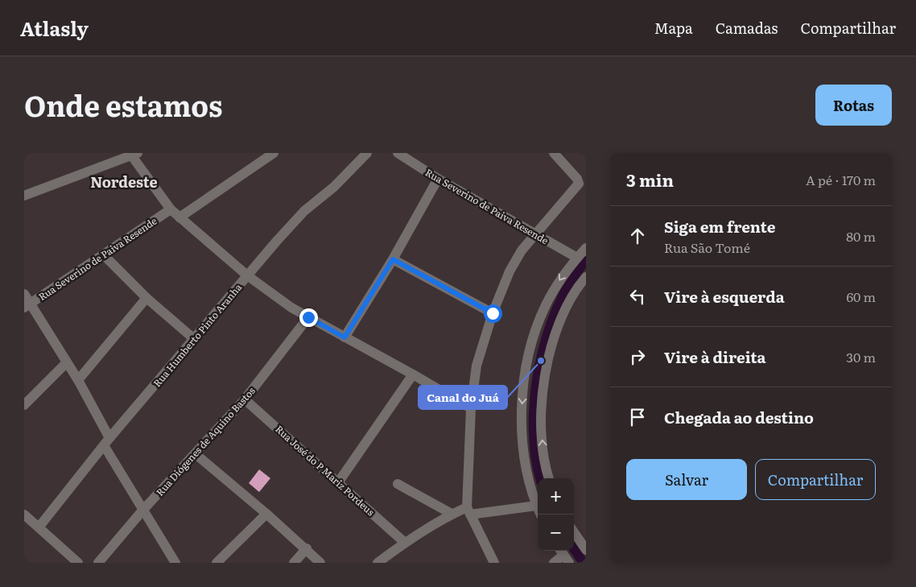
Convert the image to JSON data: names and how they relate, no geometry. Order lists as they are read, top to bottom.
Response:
{
  "streets": {
    "street": [
      "Rua Severino de Paiva Resende",
      "Rua Humberto Pinto Aranha",
      "Rua Diógenes de Aquino Bastos",
      "Rua José do P Mariz Pordeus"
    ]
  },
  "crossings": [
    ["Rua Diógenes de Aquino Bastos", "Rua José do P Mariz Pordeus"]
  ],
  "districts": ["Nordeste"],
  "places": ["Canal do Juá"],
  "page": {
    "header": "Atlasly",
    "nav": ["Mapa", "Camadas", "Compartilhar"],
    "title": "Onde estamos",
    "buttons": [
      "Rotas",
      ["Salvar", "Compartilhar"]
    ],
    "heading": ["3 min", "A pé · 170 m"],
    "list": [
      ["Siga em frente", "Rua São Tomé", "80 m"],
      ["Vire à esquerda", "60 m"],
      ["Vire à direita", "30 m"],
      "Chegada ao destino"
    ],
    "map_buttons": ["+", "−"]
  }
}
